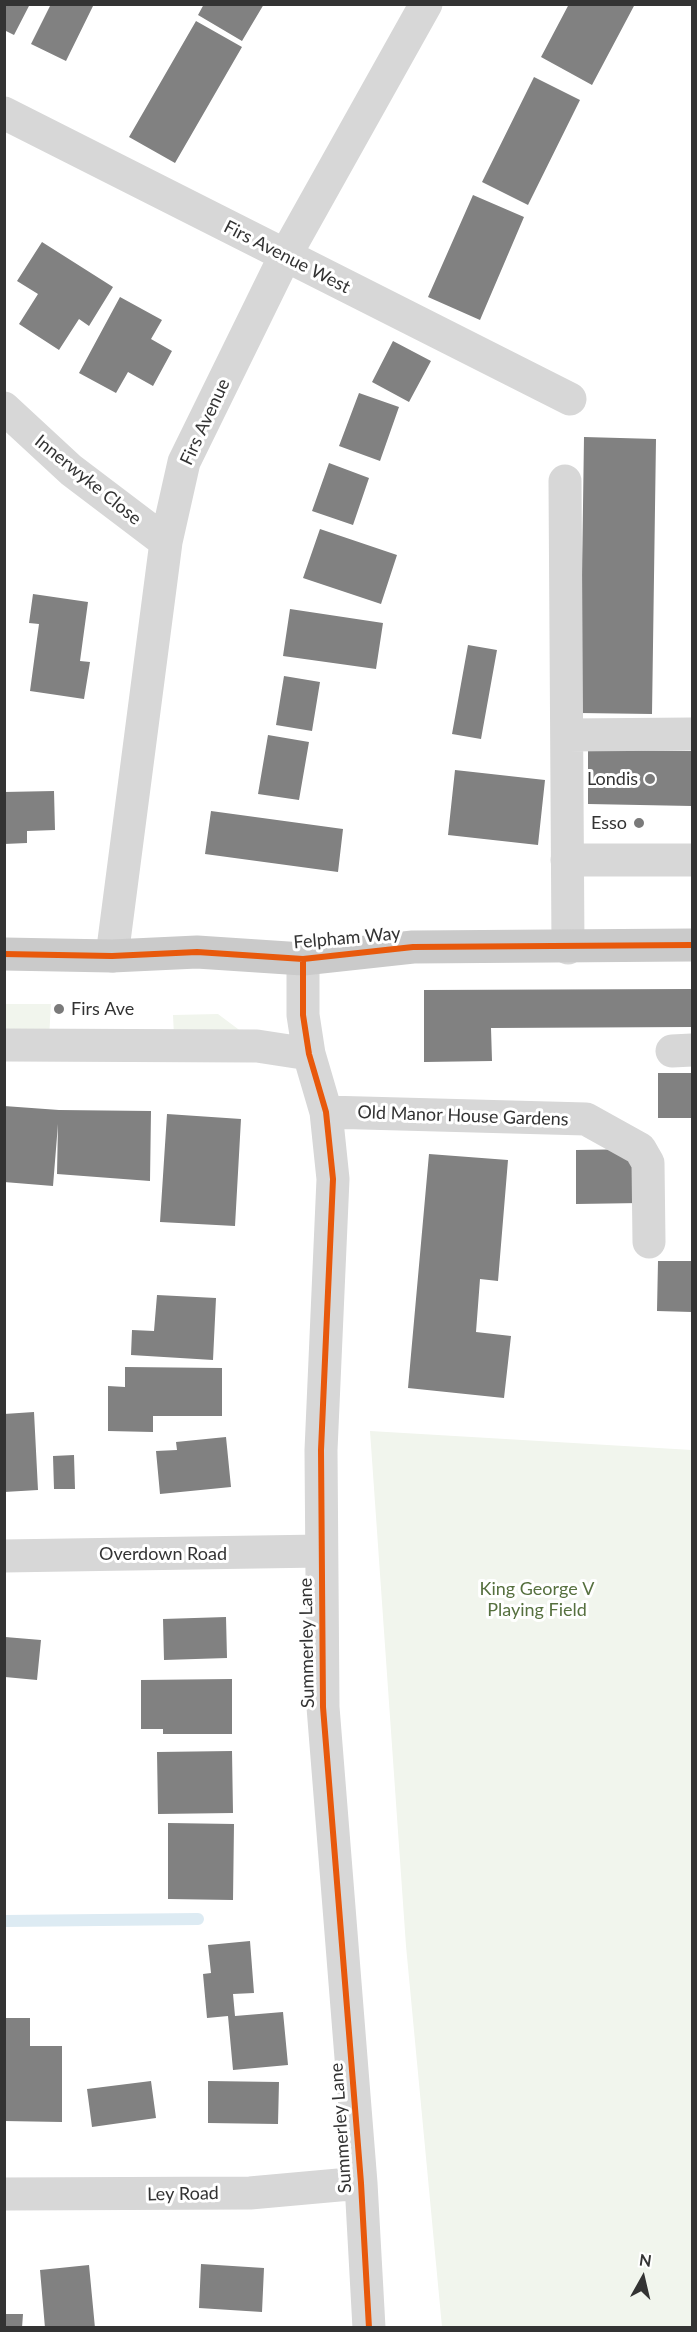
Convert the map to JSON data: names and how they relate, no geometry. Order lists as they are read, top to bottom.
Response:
{
  "streets": {
    "main road": ["Felpham Way"],
    "street": [
      "Firs Avenue West",
      "Firs Avenue",
      "Innerwyke Close",
      "Old Manor House Gardens",
      "Overdown Road",
      "Summerley Lane",
      "Ley Road"
    ]
  },
  "crossings": [
    ["Firs Avenue West", "Firs Avenue"],
    ["Firs Avenue", "Innerwyke Close"],
    ["Firs Avenue", "Felpham Way"],
    ["Felpham Way", "Summerley Lane"],
    ["Old Manor House Gardens", "Summerley Lane"],
    ["Overdown Road", "Summerley Lane"],
    ["Summerley Lane", "Ley Road"]
  ],
  "parks": ["King George V Playing Field"],
  "places": ["Londis", "Esso", "Firs Ave"],
  "north": "top"
}
